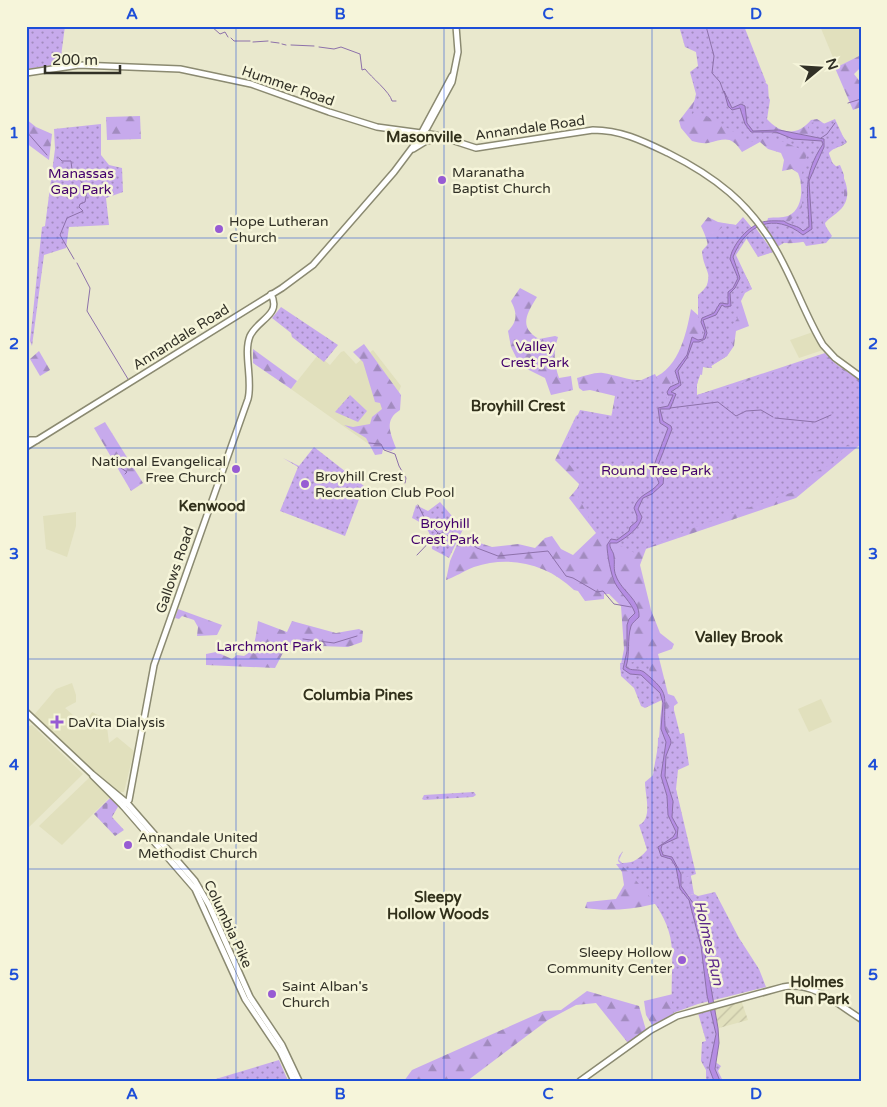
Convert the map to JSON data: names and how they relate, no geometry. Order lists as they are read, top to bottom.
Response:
{
  "streets": {
    "main road": [
      "Hummer Road",
      "Annandale Road",
      "Gallows Road",
      "Columbia Pike"
    ]
  },
  "crossings": [
    ["Hummer Road", "Annandale Road"],
    ["Annandale Road", "Gallows Road"],
    ["Gallows Road", "Columbia Pike"]
  ],
  "districts": [
    "Masonville",
    "Broyhill Crest",
    "Kenwood",
    "Valley Brook",
    "Columbia Pines",
    "Sleepy Hollow Woods",
    "Holmes Run Park"
  ],
  "water": ["Holmes Run"],
  "parks": [
    "Manassas Gap Park",
    "Valley Crest Park",
    "Round Tree Park",
    "Broyhill Crest Park",
    "Larchmont Park"
  ],
  "places": {
    "other": [
      "Maranatha Baptist Church",
      "Hope Lutheran Church",
      "National Evangelical Free Church",
      "Broyhill Crest Recreation Club Pool",
      "Annandale United Methodist Church",
      "Sleepy Hollow Community Center",
      "Saint Alban's Church"
    ],
    "health": ["DaVita Dialysis"]
  },
  "scale_bar": "200 m",
  "north": "right",
  "grid": {
    "columns": [
      "A",
      "B",
      "C",
      "D"
    ],
    "rows": [
      "1",
      "2",
      "3",
      "4",
      "5"
    ]
  }
}
